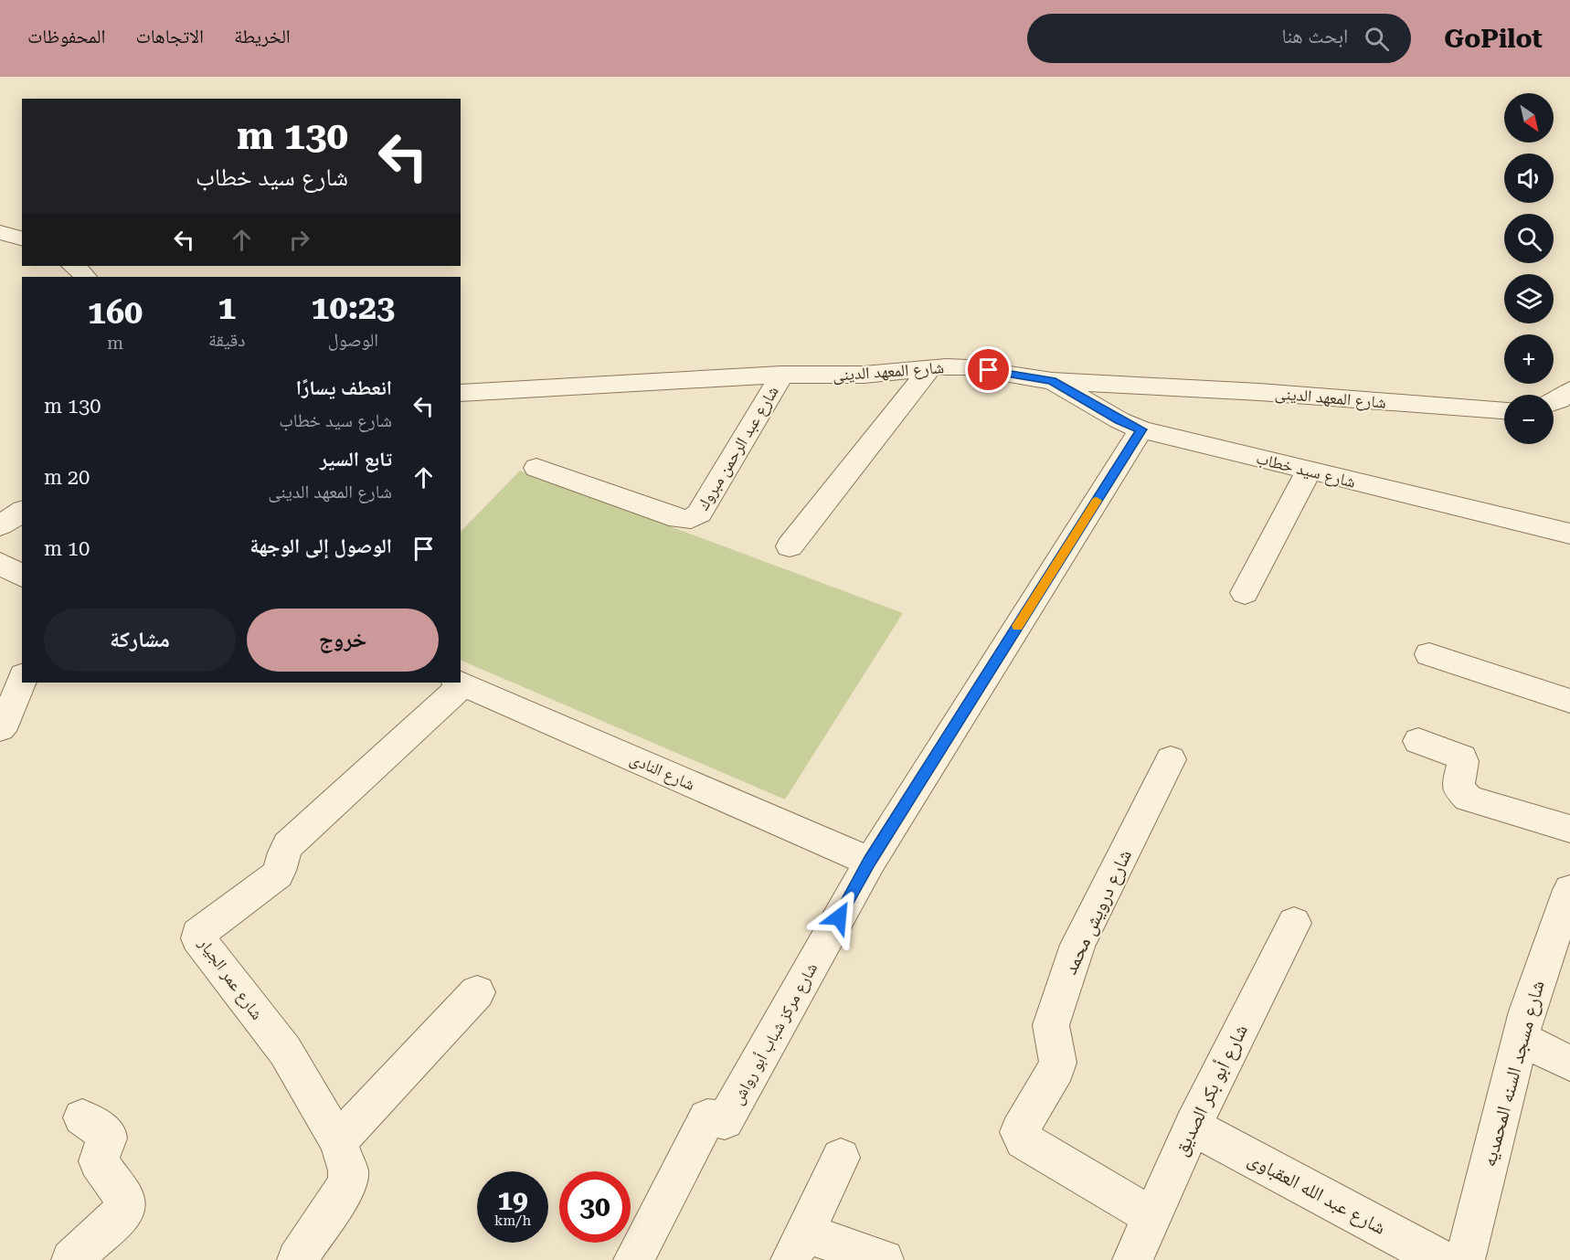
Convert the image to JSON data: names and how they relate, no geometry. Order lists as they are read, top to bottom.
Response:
{
  "streets": {
    "street": [
      "شارع المعهد الدينى",
      "شارع عبد الرحمن مبروك",
      "شارع سيد خطاب",
      "شارع النادى",
      "شارع درويش محمد",
      "شارع عمر الجيار",
      "شارع مركز شباب أبو رواش",
      "شارع مسجد السنه المحمديه",
      "شارع أبو بكر الصديق",
      "شارع عبد الله العقباوى"
    ]
  },
  "crossings": [
    ["شارع المعهد الدينى", "شارع عبد الرحمن مبروك"],
    ["شارع المعهد الدينى", "شارع سيد خطاب"],
    ["شارع سيد خطاب", "شارع مركز شباب أبو رواش"],
    ["شارع النادى", "شارع عمر الجيار"],
    ["شارع النادى", "شارع مركز شباب أبو رواش"],
    ["شارع درويش محمد", "شارع أبو بكر الصديق"],
    ["شارع أبو بكر الصديق", "شارع عبد الله العقباوى"]
  ],
  "north": "bottom right",
  "page": {
    "header": "GoPilot",
    "search": "ابحث هنا",
    "nav": ["الخريطة", "الاتجاهات", "المحفوظات"],
    "map_buttons": ["+", "−"],
    "turn": ["130 m", "شارع سيد خطاب"],
    "eta": [
      "10:23",
      "الوصول",
      "1",
      "دقيقة",
      "160",
      "m"
    ],
    "list": [
      {
        "name": "انعطف يسارًا",
        "note": "شارع سيد خطاب",
        "value": "130 m"
      },
      {
        "name": "تابع السير",
        "note": "شارع المعهد الدينى",
        "value": "20 m"
      },
      {
        "name": "الوصول إلى الوجهة",
        "value": "10 m"
      }
    ],
    "buttons": ["خروج", "مشاركة"],
    "speed": "19 km/h",
    "limit": "30"
  }
}
